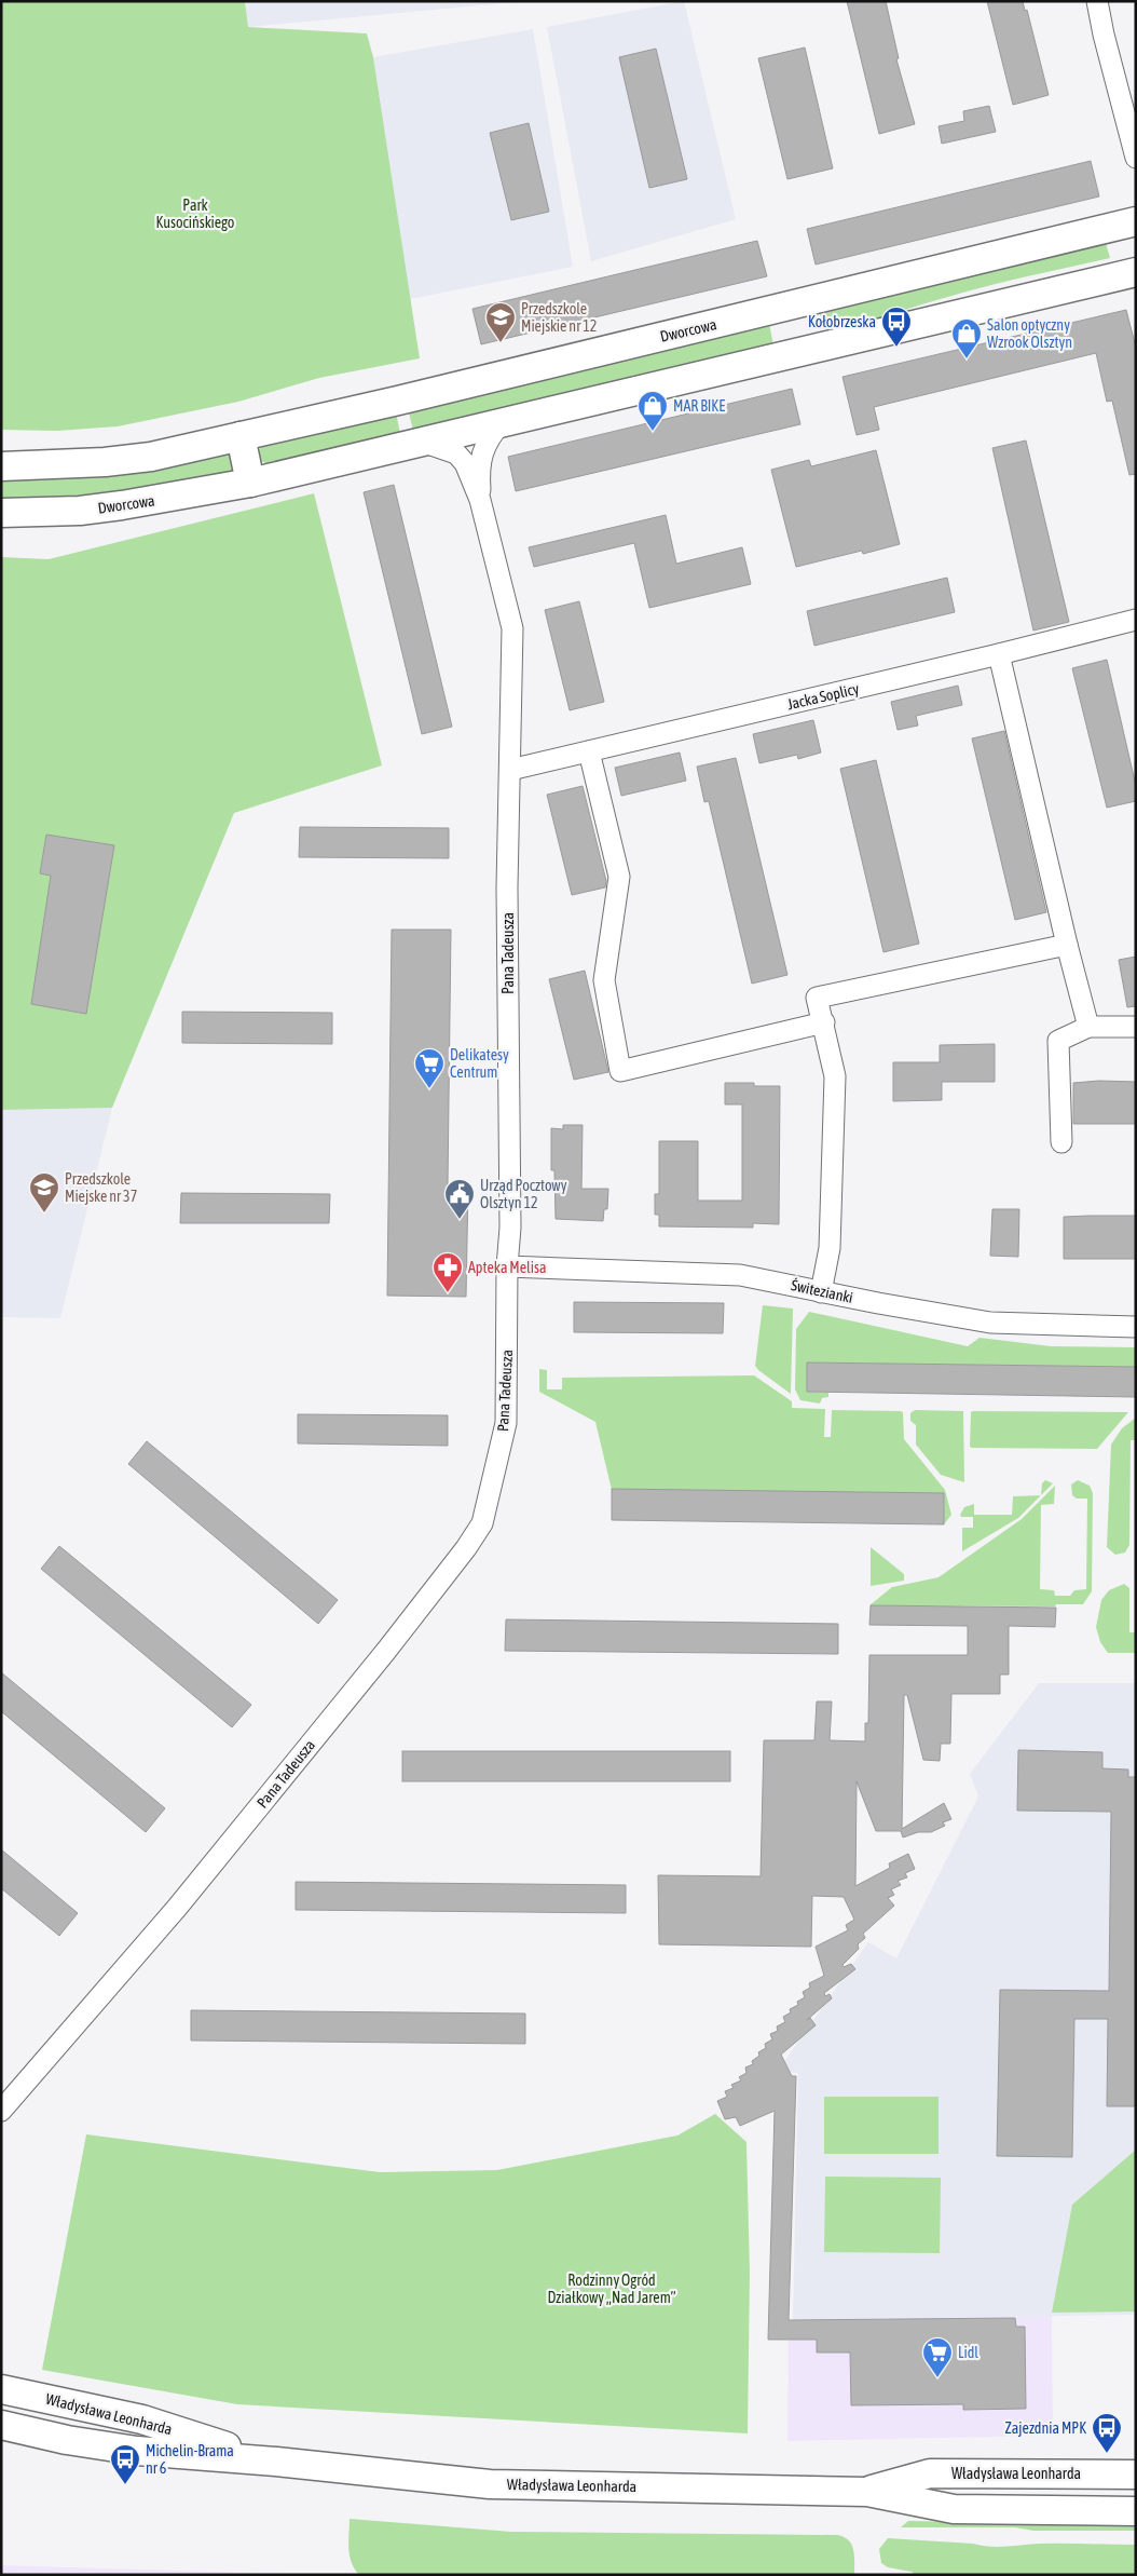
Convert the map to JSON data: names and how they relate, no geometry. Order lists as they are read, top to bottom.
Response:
{
  "streets": {
    "street": [
      "Dworcowa",
      "Jacka Soplicy",
      "Pana Tadeusza",
      "Świtezianki",
      "Władysława Leonharda"
    ]
  },
  "crossings": [
    ["Dworcowa", "Pana Tadeusza"],
    ["Jacka Soplicy", "Pana Tadeusza"],
    ["Pana Tadeusza", "Świtezianki"]
  ],
  "parks": ["Park Kusocińskiego", "Rodzinny Ogród Działkowy „Nad Jarem”"],
  "places": {
    "school or university": ["Przedszkole Miejskie nr 12", "Przedszkole Miejske nr 37"],
    "bus stop": ["Kołobrzeska", "Zajezdnia MPK", "Michelin-Brama nr 6"],
    "shop": ["Salon optyczny Wzrook Olsztyn", "MAR BIKE"],
    "supermarket": ["Delikatesy Centrum", "Lidl"],
    "public building": ["Urząd Pocztowy Olsztyn 12"],
    "pharmacy": ["Apteka Melisa"]
  }
}
